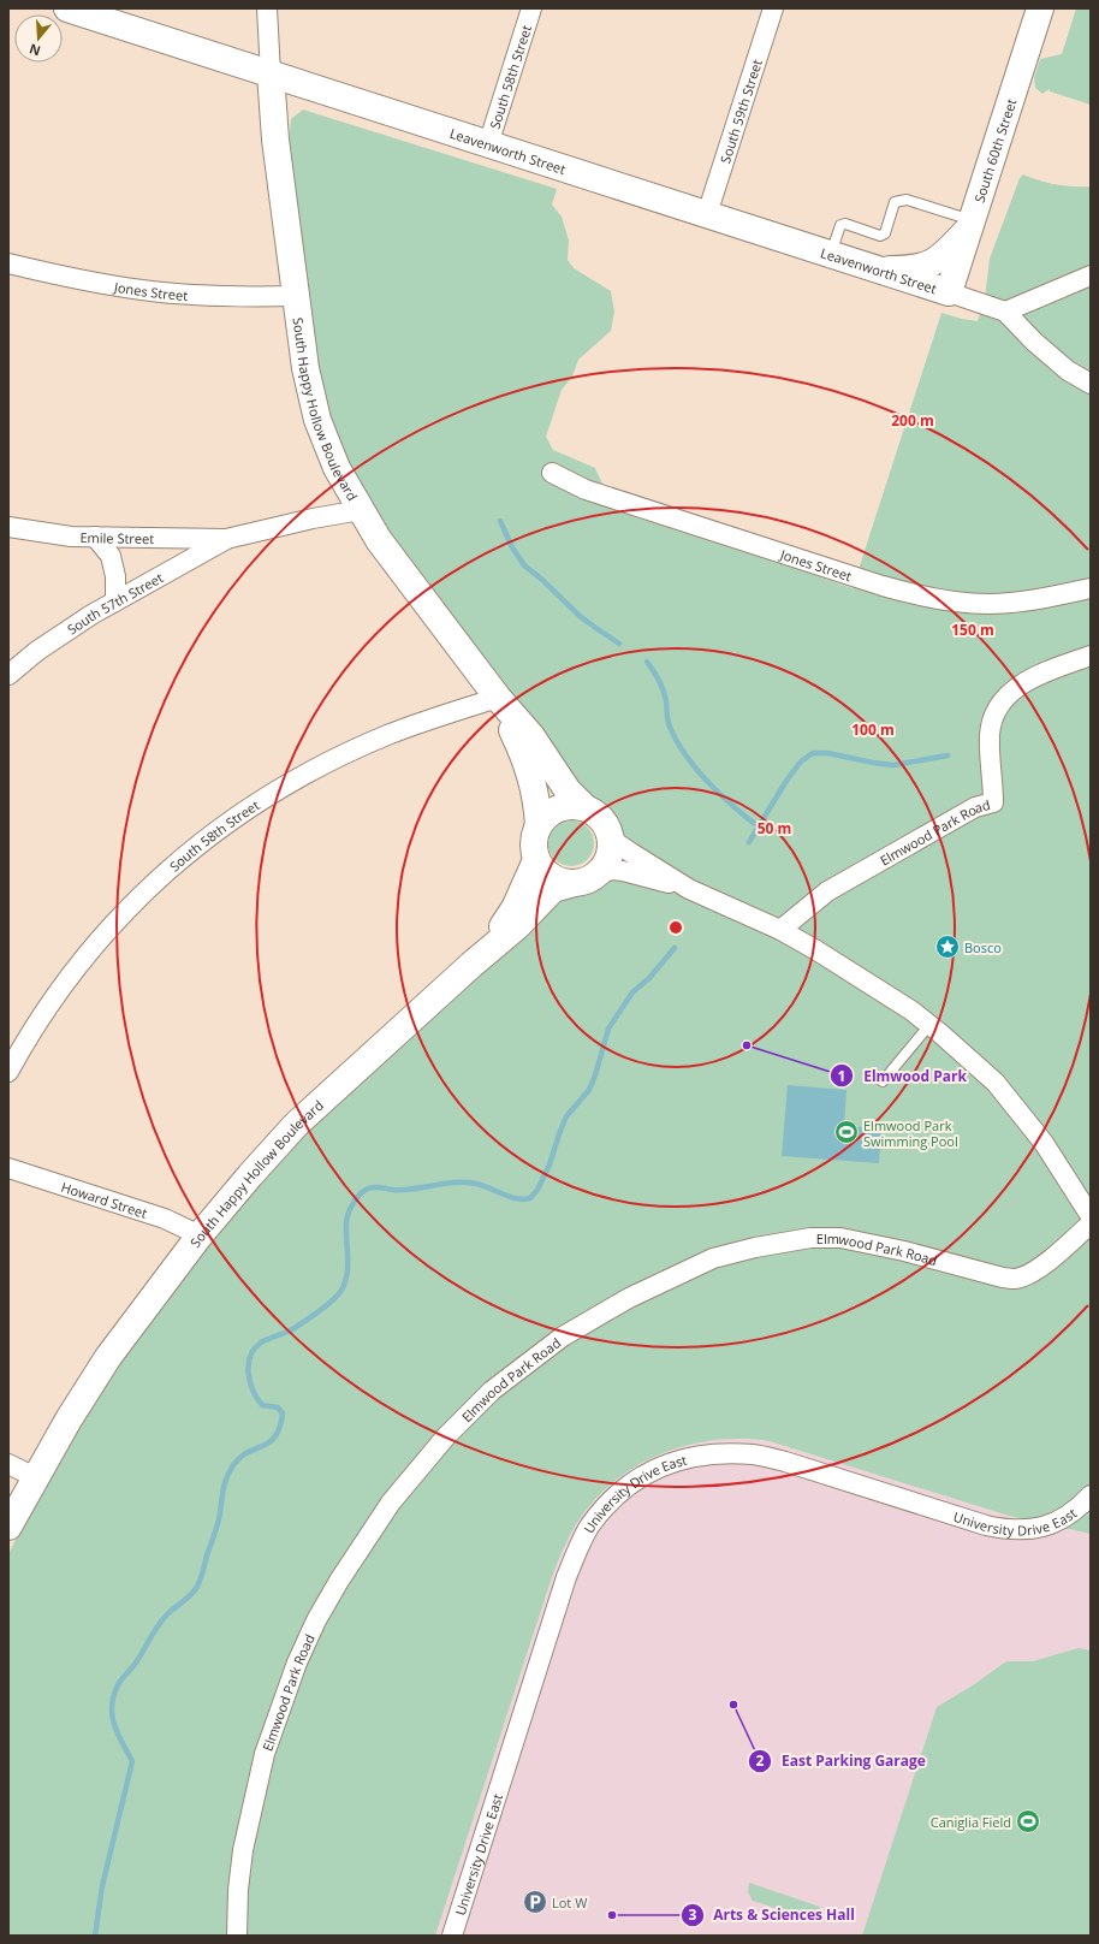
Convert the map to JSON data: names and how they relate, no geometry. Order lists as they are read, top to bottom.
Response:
{
  "streets": {
    "street": [
      "South 58th Street",
      "South 59th Street",
      "Leavenworth Street",
      "South 60th Street",
      "Jones Street",
      "South Happy Hollow Boulevard",
      "Emile Street",
      "South 57th Street",
      "Elmwood Park Road",
      "Howard Street",
      "University Drive East"
    ]
  },
  "crossings": [
    ["South 58th Street", "Leavenworth Street"],
    ["South 58th Street", "South Happy Hollow Boulevard"],
    ["South 59th Street", "Leavenworth Street"],
    ["Leavenworth Street", "South 60th Street"],
    ["Leavenworth Street", "South Happy Hollow Boulevard"],
    ["Jones Street", "South Happy Hollow Boulevard"],
    ["South Happy Hollow Boulevard", "Howard Street"],
    ["Emile Street", "South 57th Street"]
  ],
  "places": {
    "place": ["Bosco"],
    "other": ["Elmwood Park", "East Parking Garage", "Arts & Sciences Hall"],
    "sports": ["Elmwood Park Swimming Pool", "Caniglia Field"],
    "parking": ["Lot W"]
  },
  "north": "bottom",
  "rings": [
    "200 m",
    "150 m",
    "100 m",
    "50 m"
  ]
}
